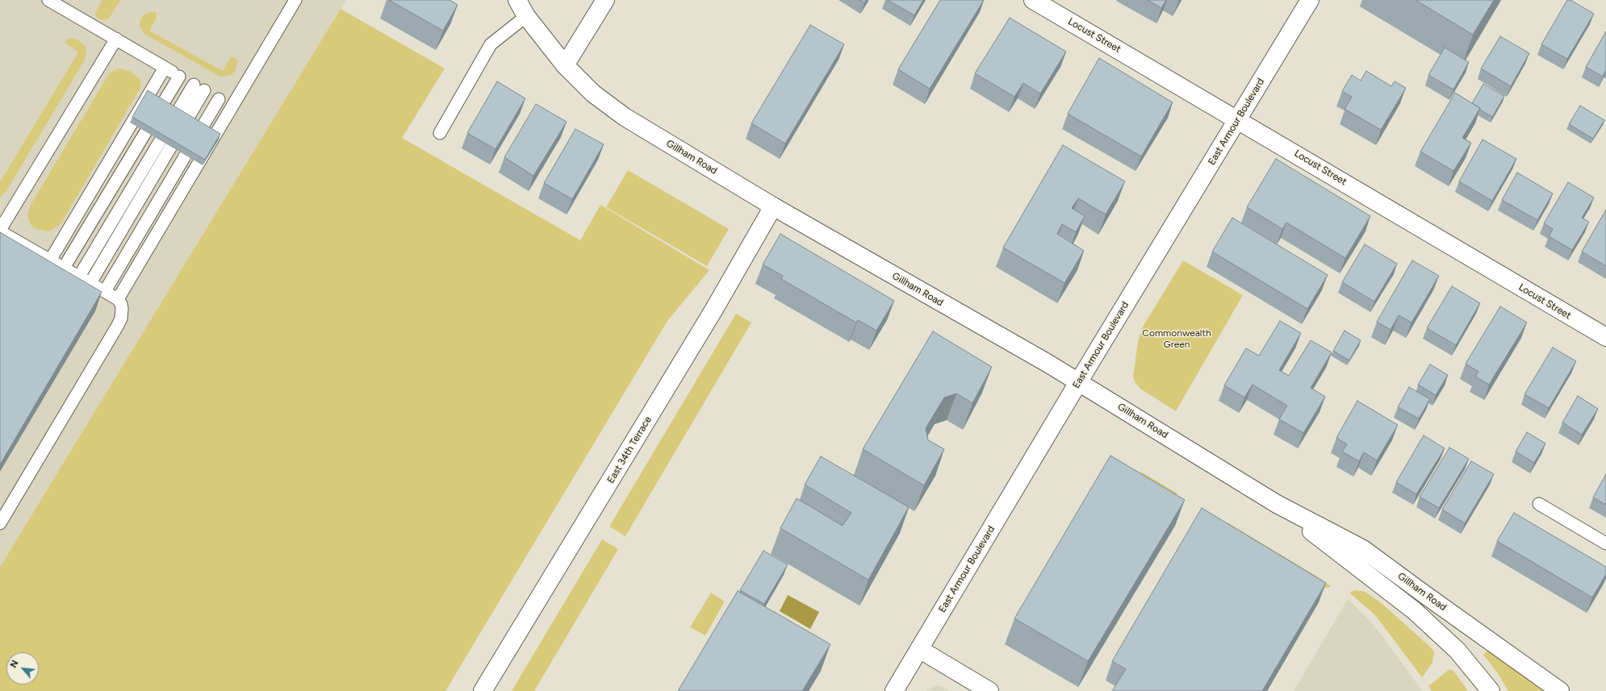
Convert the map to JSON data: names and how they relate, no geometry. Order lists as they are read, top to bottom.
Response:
{
  "streets": {
    "main road": [
      "Locust Street",
      "East Armour Boulevard",
      "Gillham Road",
      "East 34th Terrace"
    ]
  },
  "crossings": [
    ["Locust Street", "East Armour Boulevard"],
    ["East Armour Boulevard", "Gillham Road"],
    ["Gillham Road", "East 34th Terrace"]
  ],
  "parks": ["Commonwealth Green"],
  "north": "top left"
}
